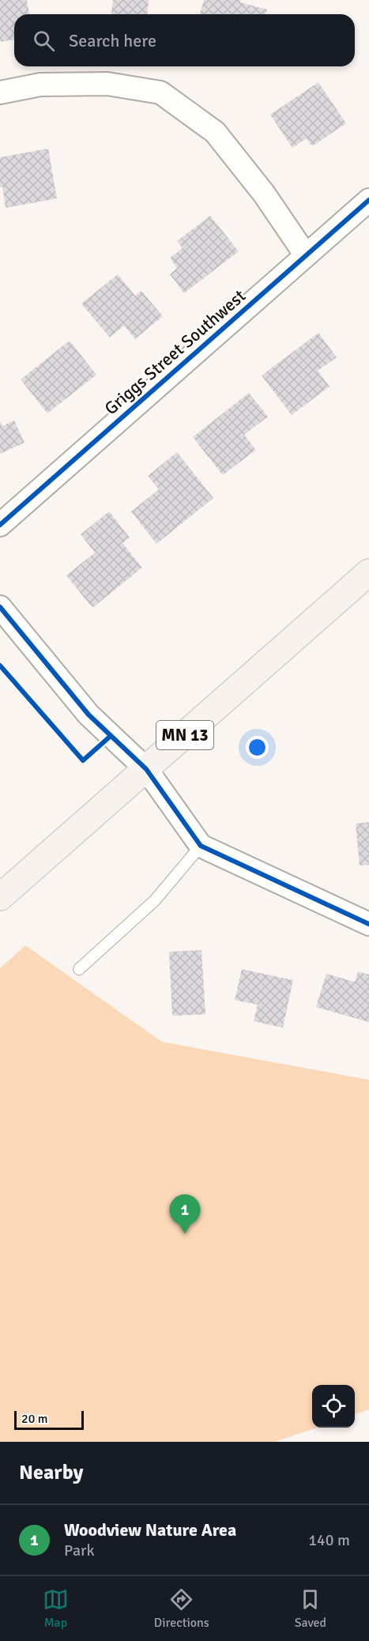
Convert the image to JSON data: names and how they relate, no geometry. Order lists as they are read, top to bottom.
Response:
{
  "streets": {
    "main road": ["MN 13"],
    "street": ["Griggs Street Southwest"]
  },
  "scale_bar": "20 m",
  "page": {
    "search": "Search here",
    "pins": "1",
    "scale": "20 m",
    "heading": "Nearby",
    "list": [
      {
        "mark": "1",
        "name": "Woodview Nature Area",
        "note": "Park",
        "value": "140 m"
      }
    ],
    "nav": ["Map", "Directions", "Saved"]
  }
}
